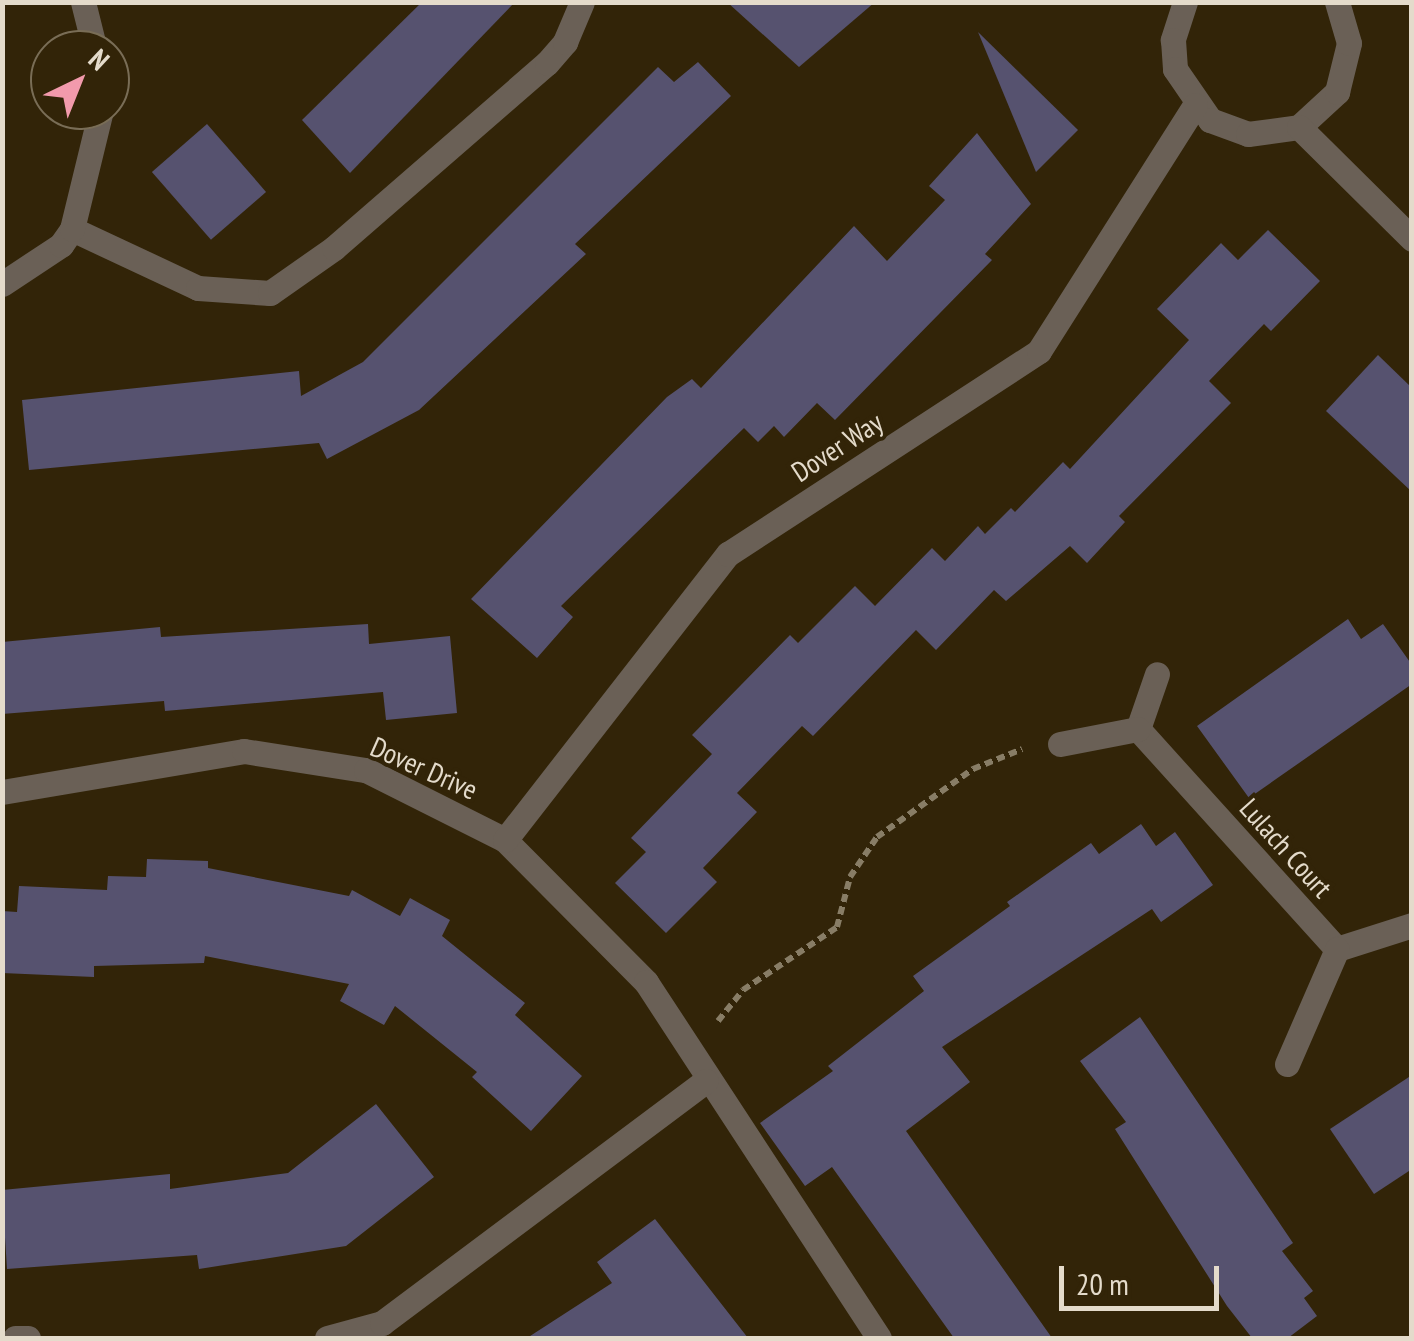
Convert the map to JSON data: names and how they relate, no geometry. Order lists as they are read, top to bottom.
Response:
{
  "streets": {
    "street": ["Dover Way", "Dover Drive", "Lulach Court"]
  },
  "crossings": [
    ["Dover Way", "Dover Drive"]
  ],
  "scale_bar": "20 m",
  "north": "top right"
}
